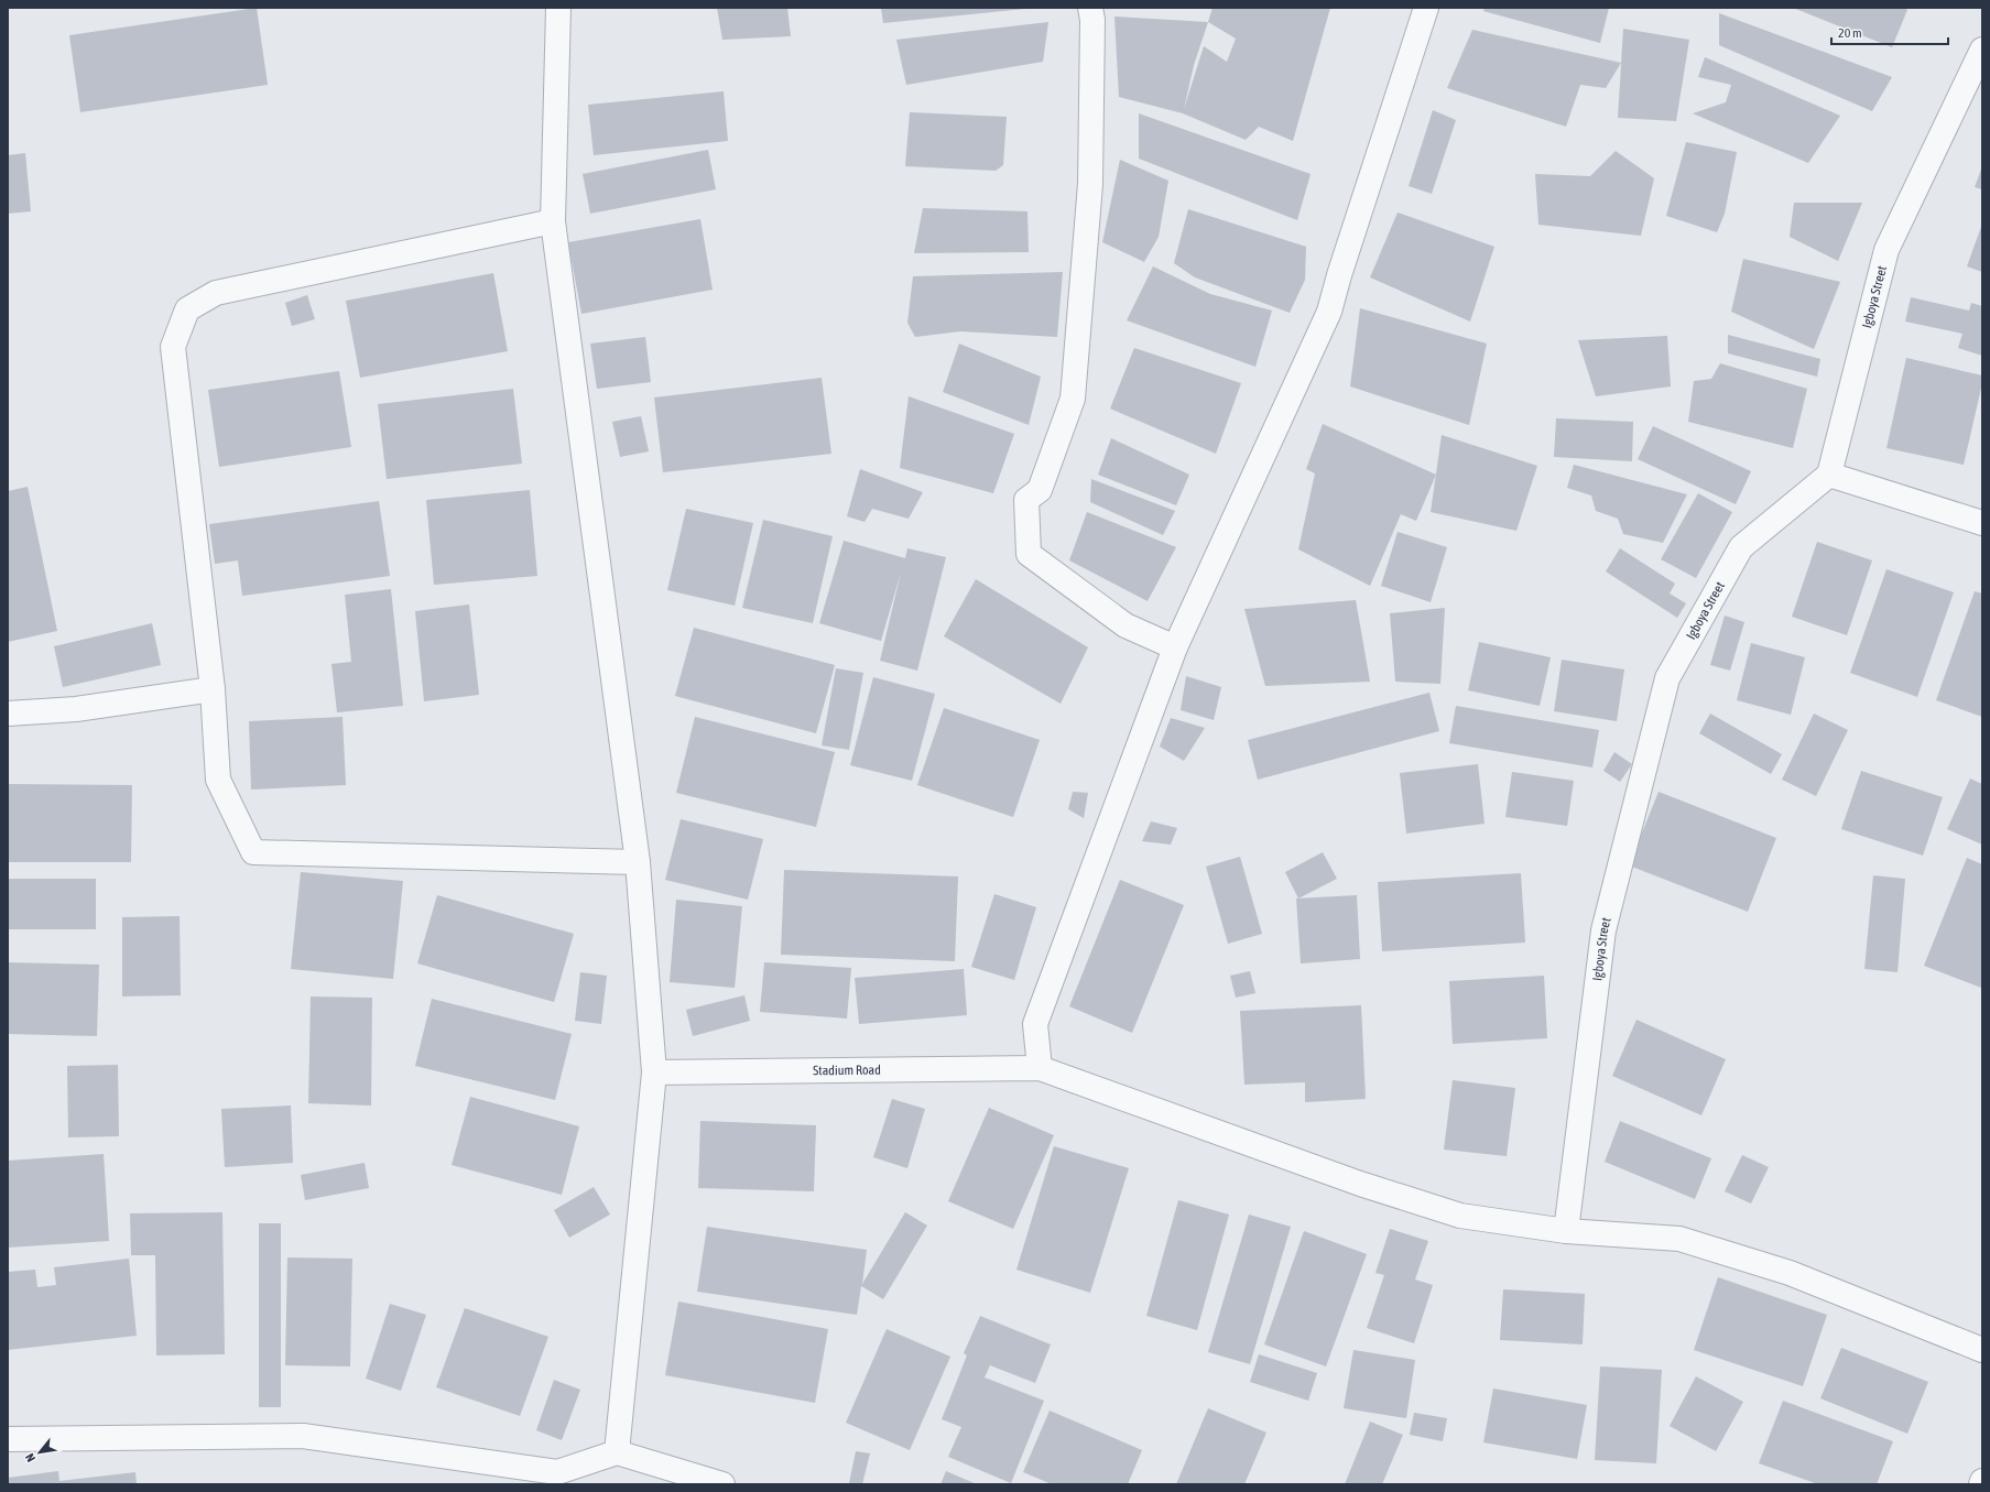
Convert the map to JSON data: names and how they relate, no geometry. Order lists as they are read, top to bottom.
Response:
{
  "streets": {
    "street": ["Igboya Street", "Stadium Road"]
  },
  "scale_bar": "20 m",
  "north": "bottom left"
}
